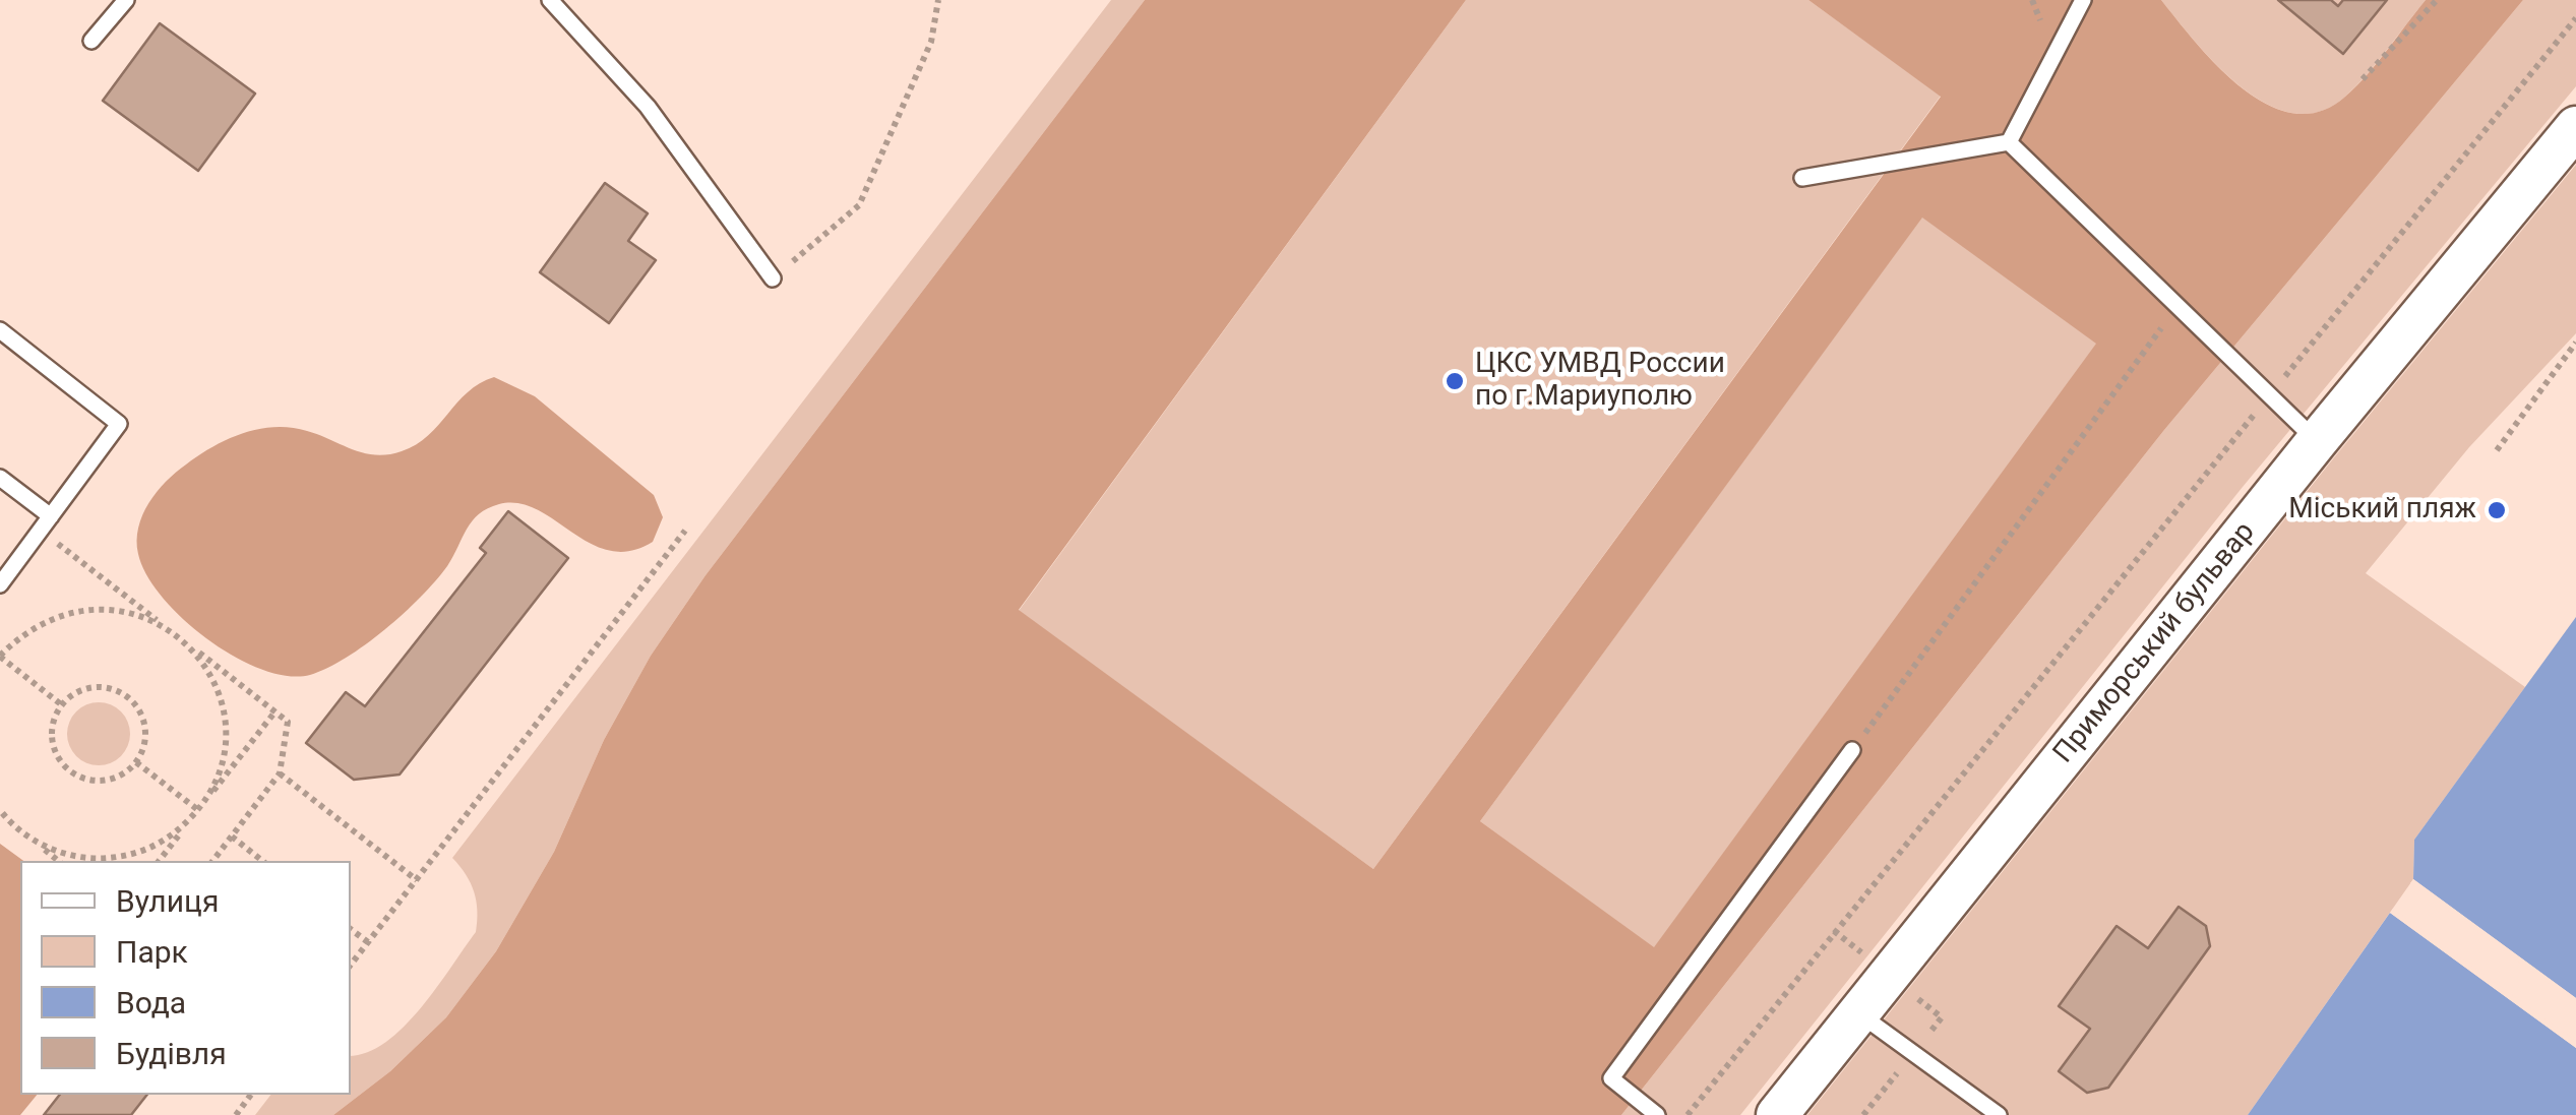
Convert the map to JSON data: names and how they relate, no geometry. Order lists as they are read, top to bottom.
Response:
{
  "streets": {
    "street": ["Приморський бульвар"]
  },
  "places": ["ЦКС УМВД России по г.Мариуполю", "Міський пляж"],
  "legend": [
    "Вулиця",
    "Парк",
    "Вода",
    "Будівля"
  ]
}
